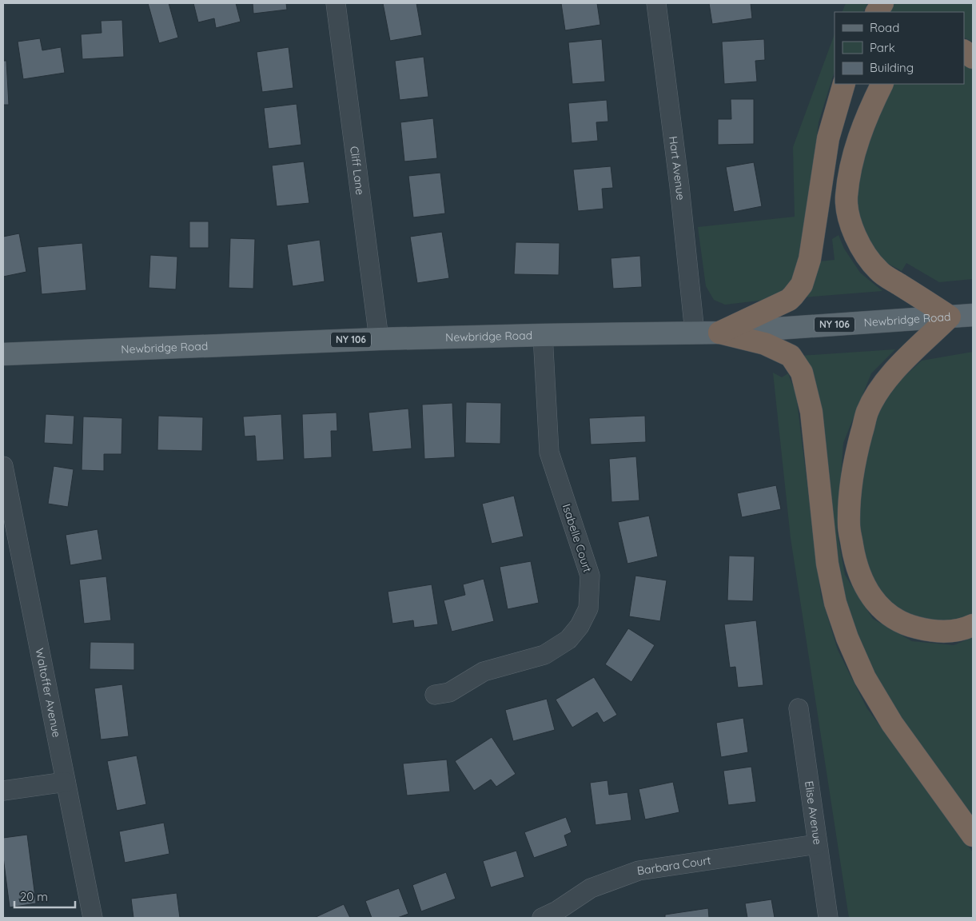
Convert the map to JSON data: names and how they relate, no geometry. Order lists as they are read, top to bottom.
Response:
{
  "streets": {
    "main road": ["Newbridge Road", "NY 106"],
    "street": [
      "Hart Avenue",
      "Cliff Lane",
      "Isabelle Court",
      "Waltoffer Avenue",
      "Elise Avenue",
      "Barbara Court"
    ]
  },
  "crossings": [
    ["Hart Avenue", "Newbridge Road"],
    ["Cliff Lane", "Newbridge Road"],
    ["Newbridge Road", "Isabelle Court"],
    ["Elise Avenue", "Barbara Court"]
  ],
  "legend": ["Road", "Park", "Building"],
  "scale_bar": "20 m"
}
